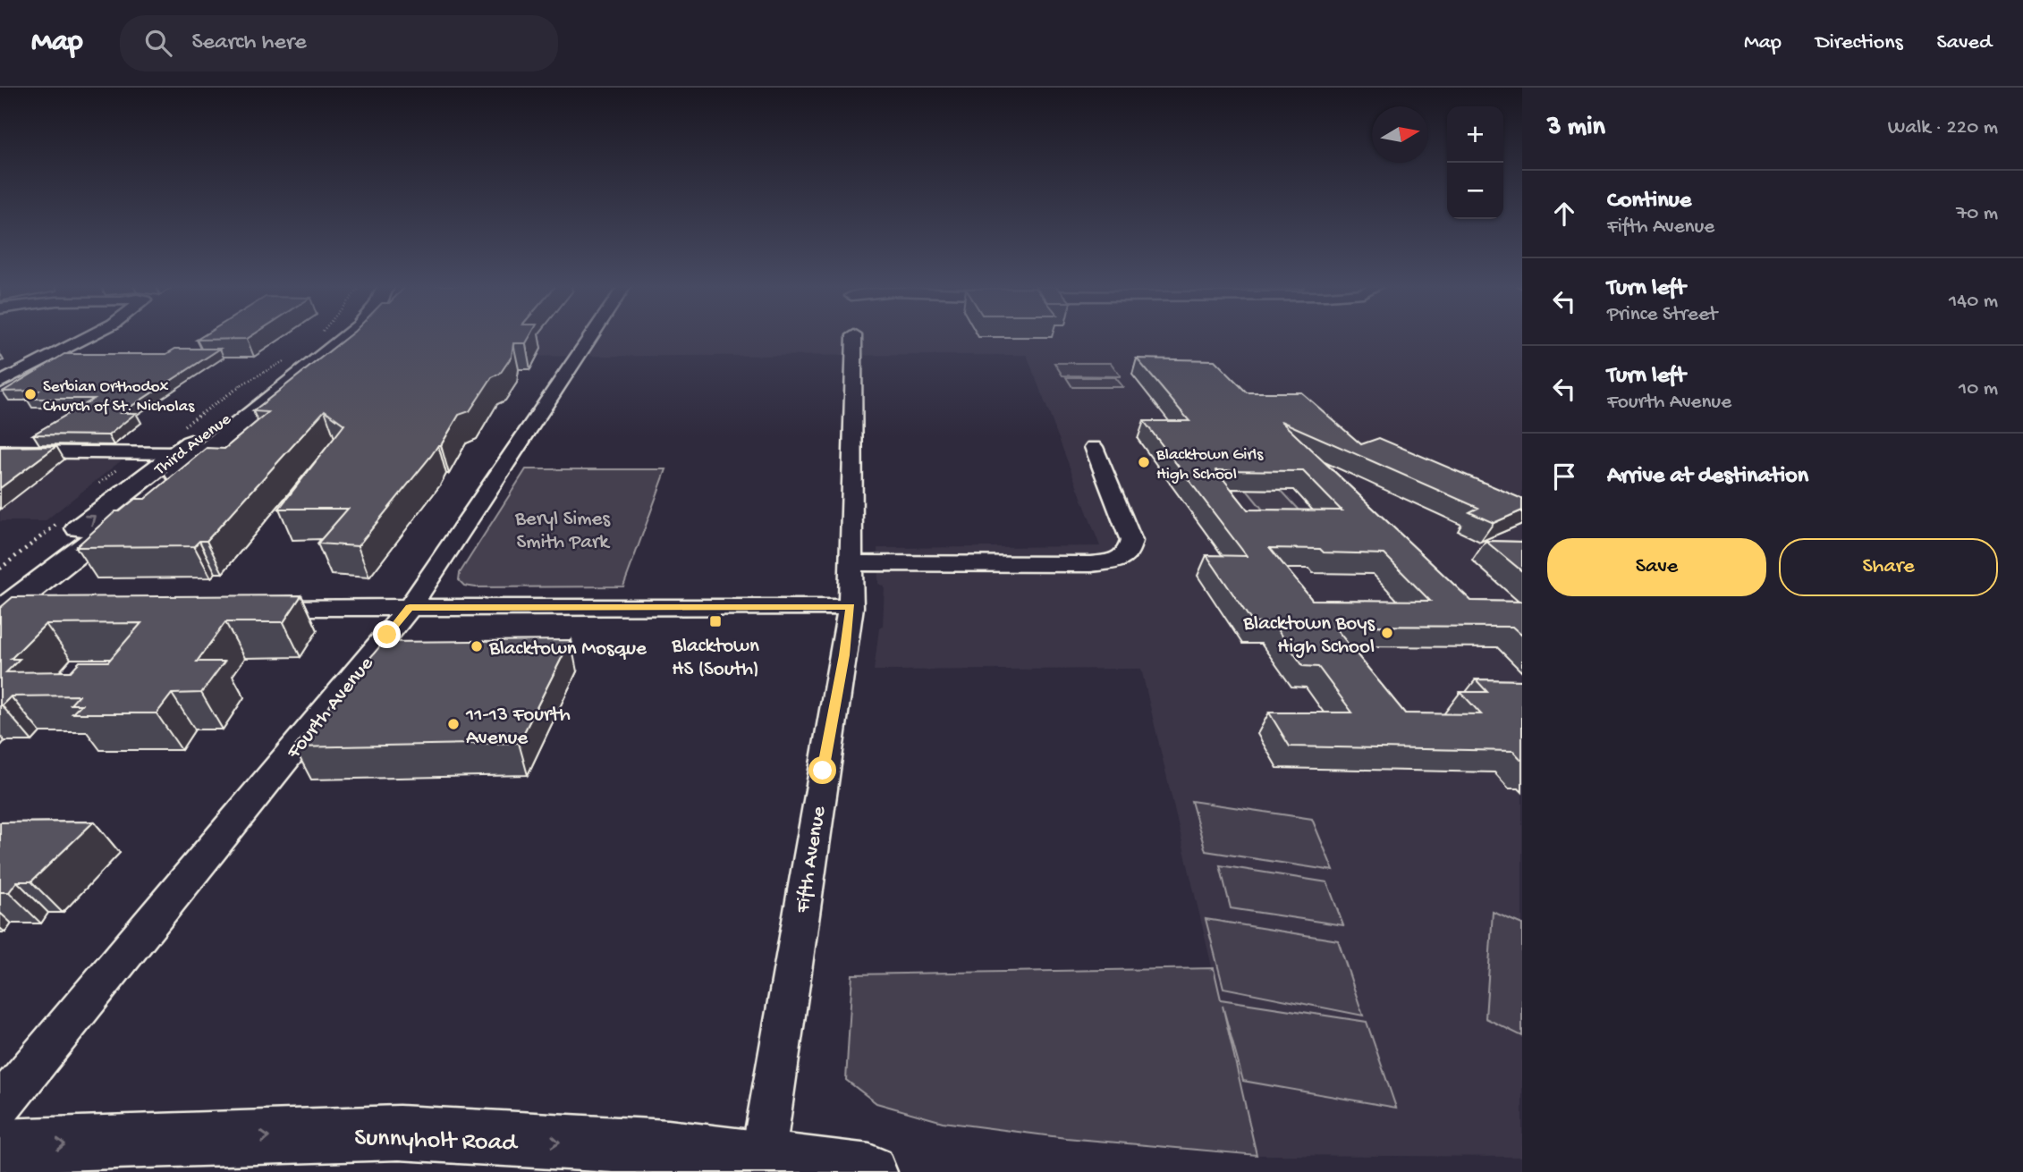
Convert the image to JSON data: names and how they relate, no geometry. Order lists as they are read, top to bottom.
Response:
{
  "streets": {
    "main road": ["Third Avenue", "Sunnyholt Road"],
    "street": ["Fourth Avenue", "Fifth Avenue"]
  },
  "crossings": [
    ["Fifth Avenue", "Sunnyholt Road"]
  ],
  "one_way": ["Sunnyholt Road"],
  "parks": ["Beryl Simes Smith Park"],
  "places": {
    "other": [
      "Serbian Orthodox Church of St. Nicholas",
      "Blacktown Girls High School",
      "Blacktown Boys High School",
      "Blacktown Mosque",
      "11-13 Fourth Avenue"
    ],
    "transit": ["Blacktown HS (South)"]
  },
  "north": "right",
  "page": {
    "header": "Map",
    "search": "Search here",
    "nav": ["Map", "Directions", "Saved"],
    "heading": ["3 min", "Walk · 220 m"],
    "map_buttons": ["+", "−"],
    "list": [
      ["Continue", "Fifth Avenue", "70 m"],
      ["Turn left", "Prince Street", "140 m"],
      ["Turn left", "Fourth Avenue", "10 m"],
      "Arrive at destination"
    ],
    "buttons": ["Save", "Share"]
  }
}
